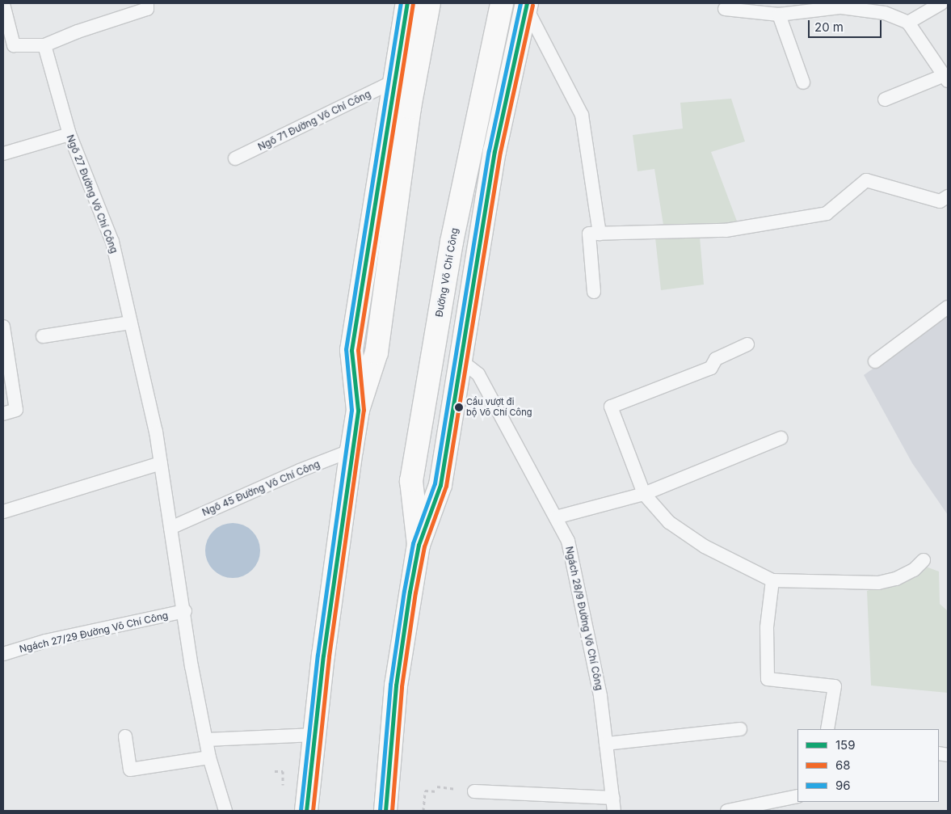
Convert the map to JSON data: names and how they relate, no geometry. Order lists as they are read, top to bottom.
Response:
{
  "streets": {
    "main road": ["Đường Võ Chí Công"],
    "lane": [
      "Ngõ 71 Đường Võ Chí Công",
      "Ngõ 27 Đường Võ Chí Công",
      "Ngõ 45 Đường Võ Chí Công",
      "Ngách 28/9 Đường Võ Chí Công",
      "Ngách 27/29 Đường Võ Chí Công"
    ]
  },
  "crossings": [
    ["Ngõ 27 Đường Võ Chí Công", "Ngõ 45 Đường Võ Chí Công"],
    ["Ngõ 27 Đường Võ Chí Công", "Ngách 27/29 Đường Võ Chí Công"],
    ["Đường Võ Chí Công", "Ngách 28/9 Đường Võ Chí Công"]
  ],
  "places": ["Cầu vượt đi bộ Võ Chí Công"],
  "lines": ["transit line 159", "transit line 96", "transit line 68"],
  "legend": ["159", "68", "96"],
  "scale_bar": "20 m"
}
